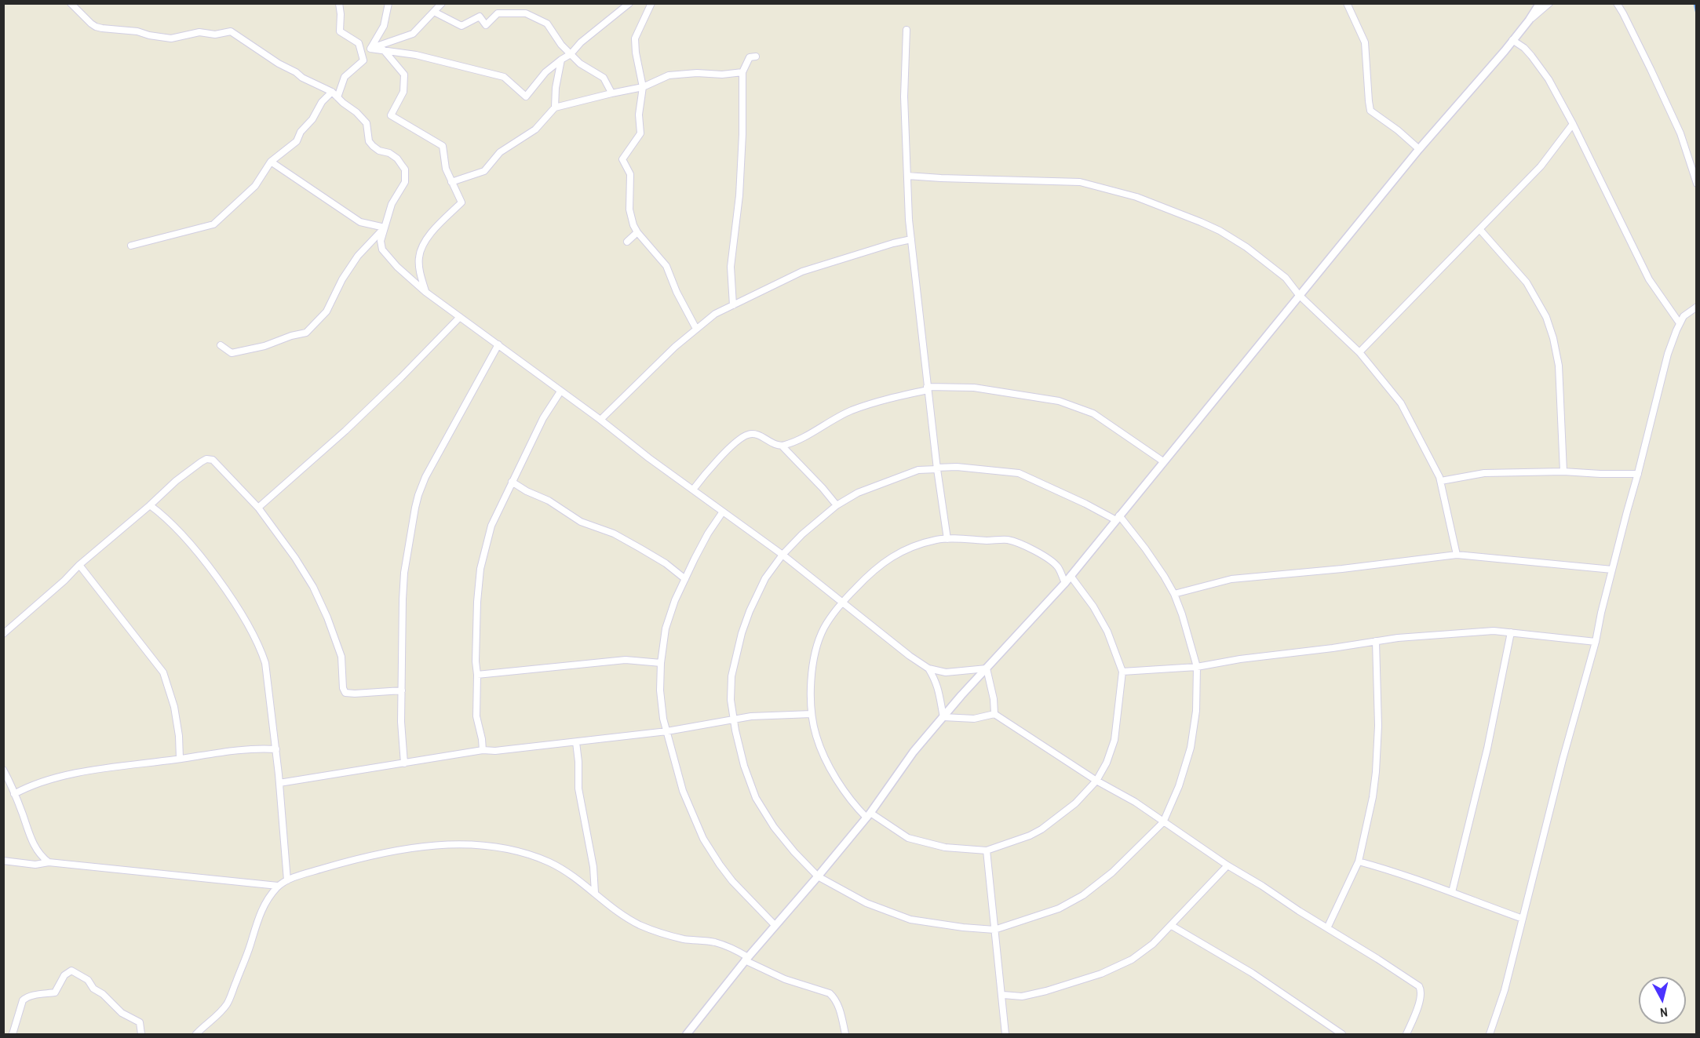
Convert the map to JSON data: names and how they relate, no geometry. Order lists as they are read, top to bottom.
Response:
{
  "north": "bottom"
}
